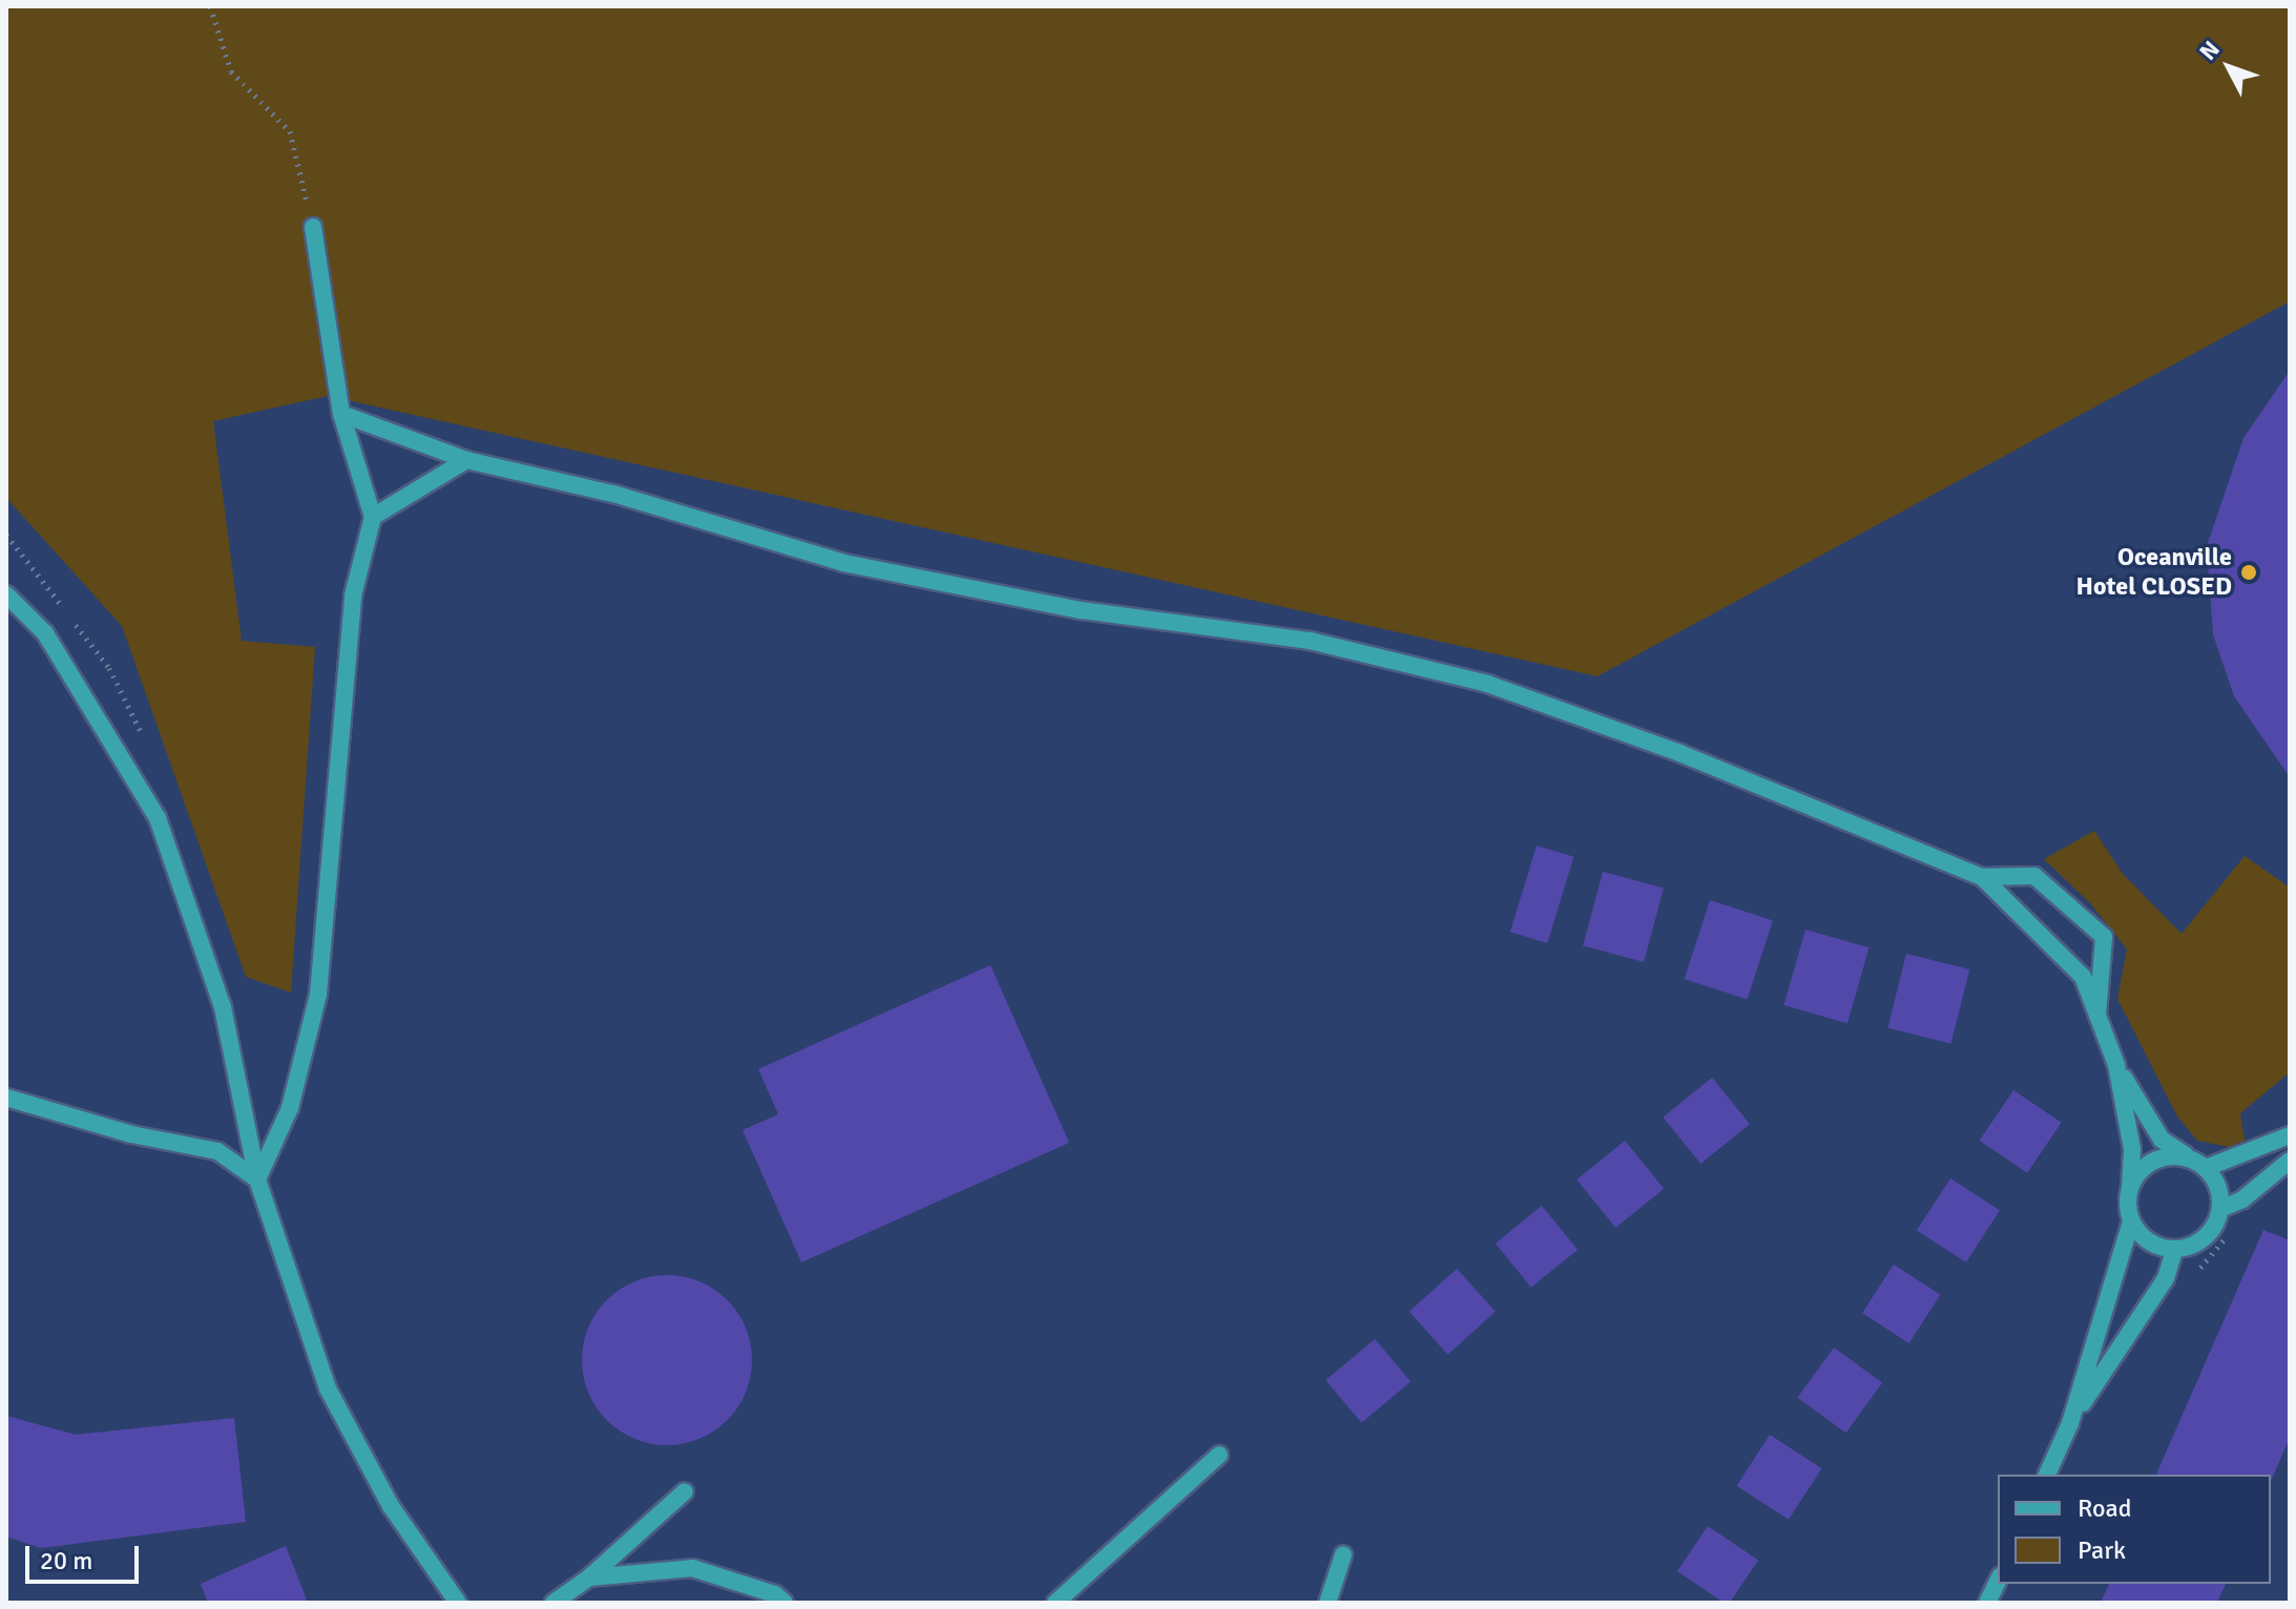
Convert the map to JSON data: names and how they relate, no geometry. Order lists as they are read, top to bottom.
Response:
{
  "places": ["Oceanville Hotel CLOSED"],
  "legend": ["Road", "Park"],
  "scale_bar": "20 m",
  "north": "top left"
}
